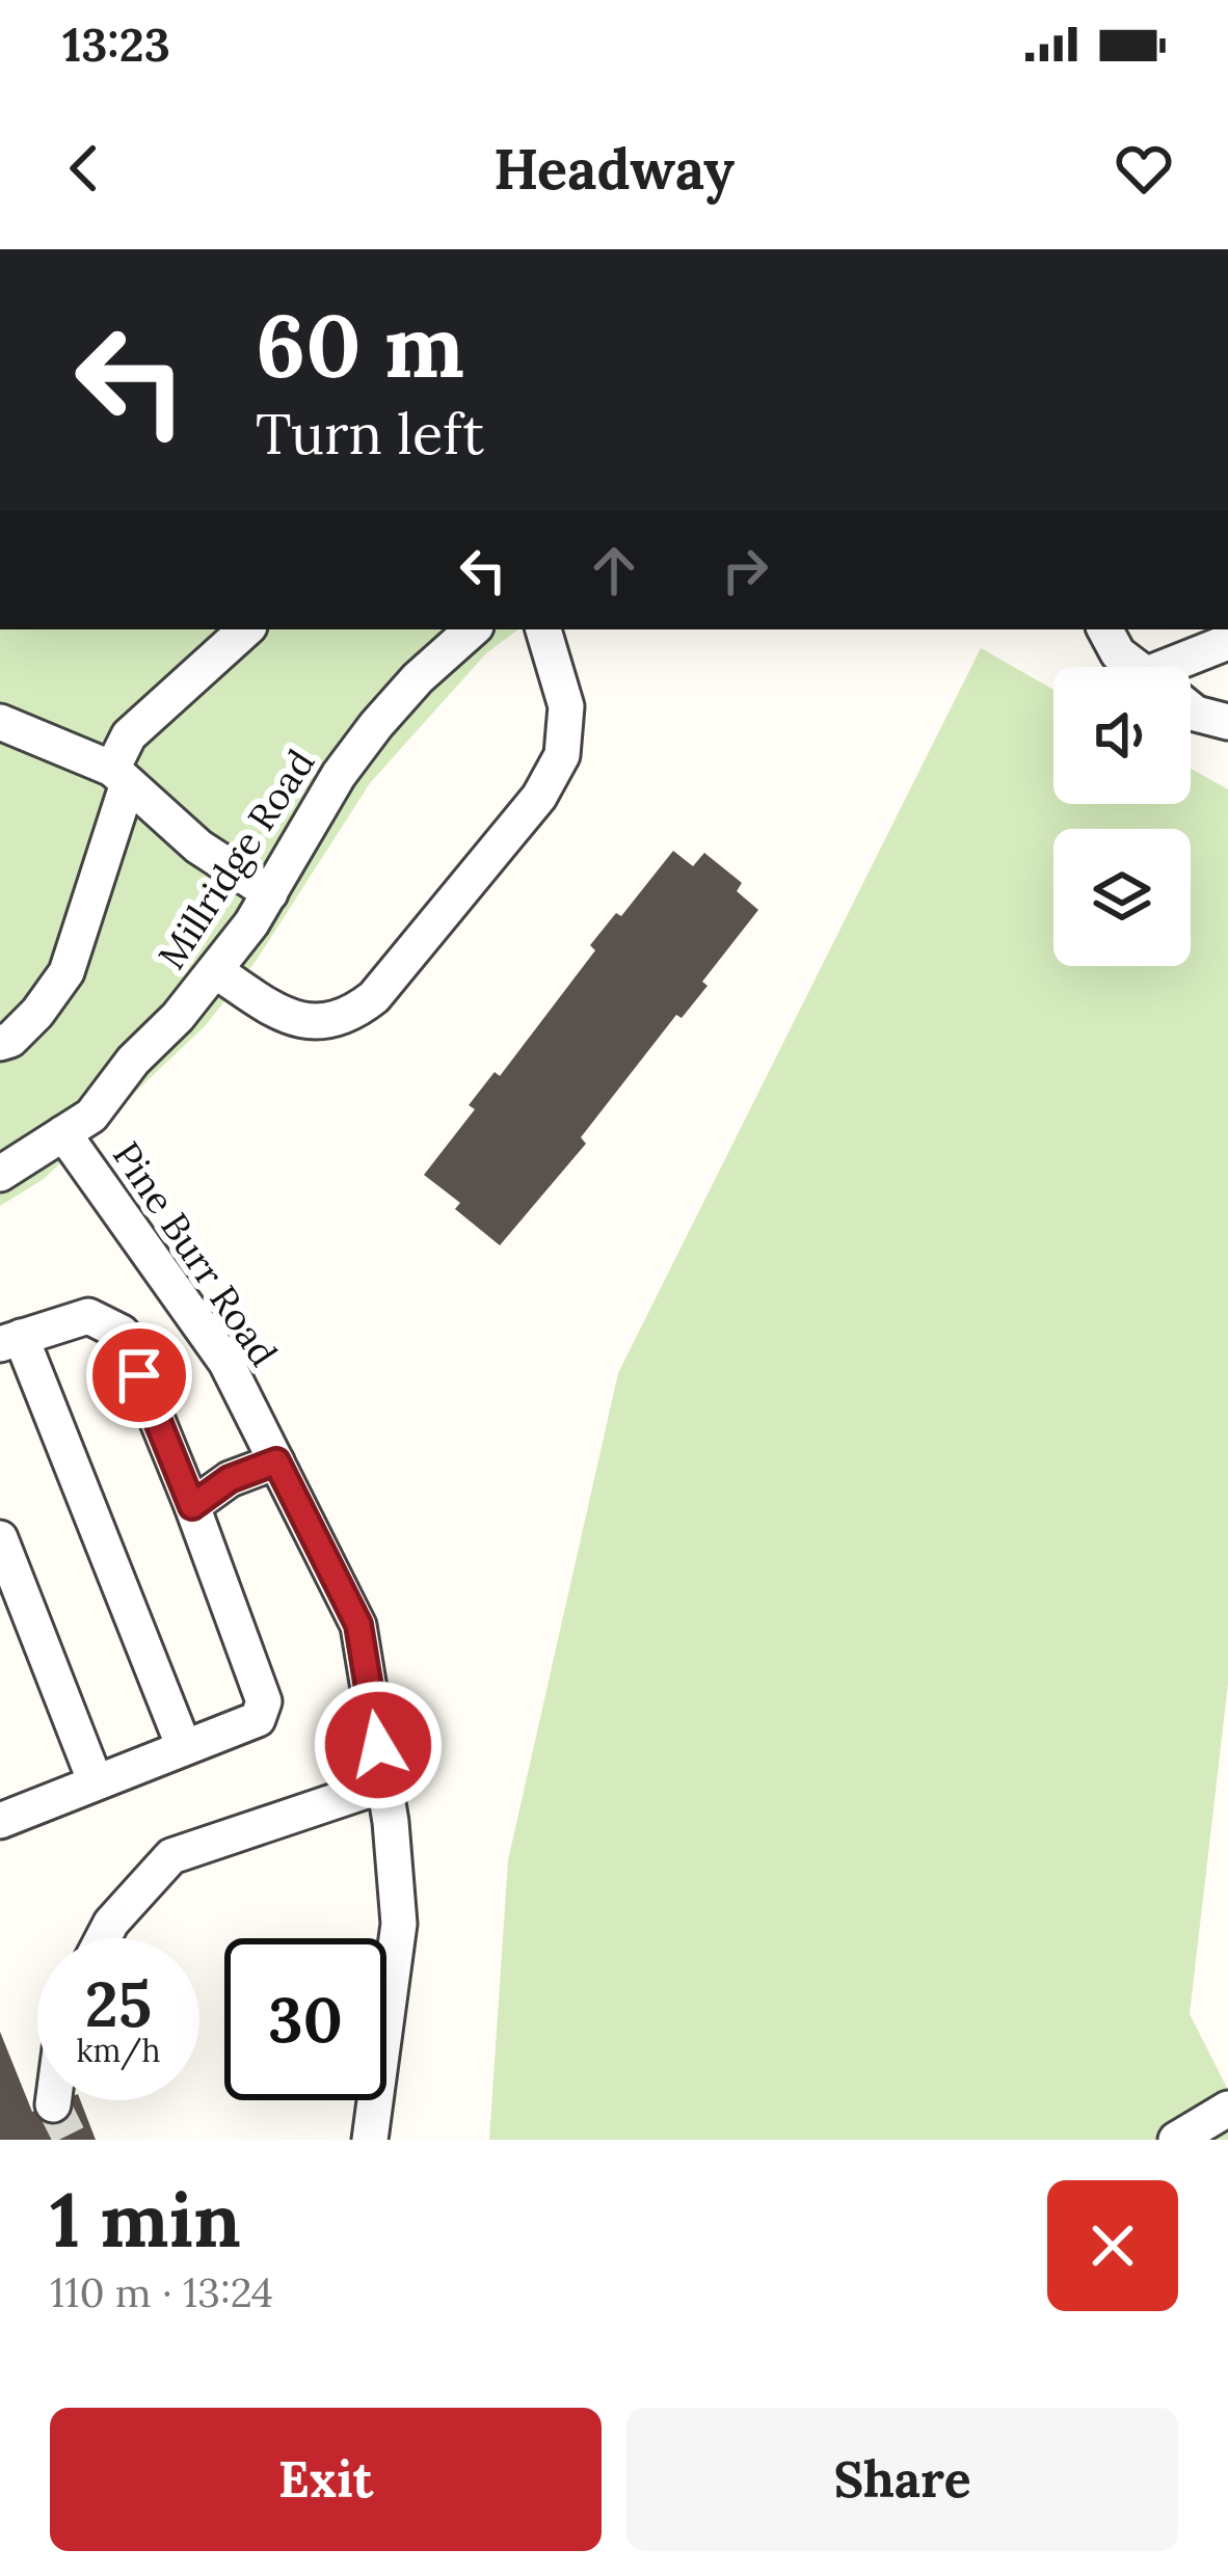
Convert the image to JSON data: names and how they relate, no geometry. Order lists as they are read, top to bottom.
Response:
{
  "streets": {
    "street": ["Millridge Road", "Pine Burr Road"]
  },
  "crossings": [
    ["Millridge Road", "Pine Burr Road"]
  ],
  "page": {
    "status": "13:23",
    "header": "Headway",
    "turn": ["60 m", "Turn left"],
    "speed": "25 km/h",
    "limit": "30",
    "heading": ["1 min", "110 m · 13:24"],
    "buttons": ["Exit", "Share"]
  }
}
